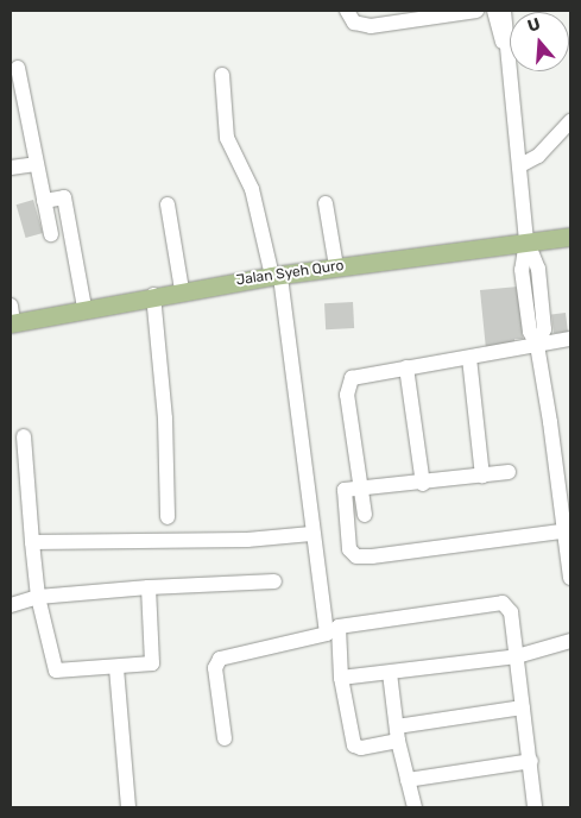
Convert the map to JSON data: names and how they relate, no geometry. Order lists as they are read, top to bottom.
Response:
{
  "streets": {
    "main road": ["Jalan Syeh Quro"]
  },
  "north": "top"
}
